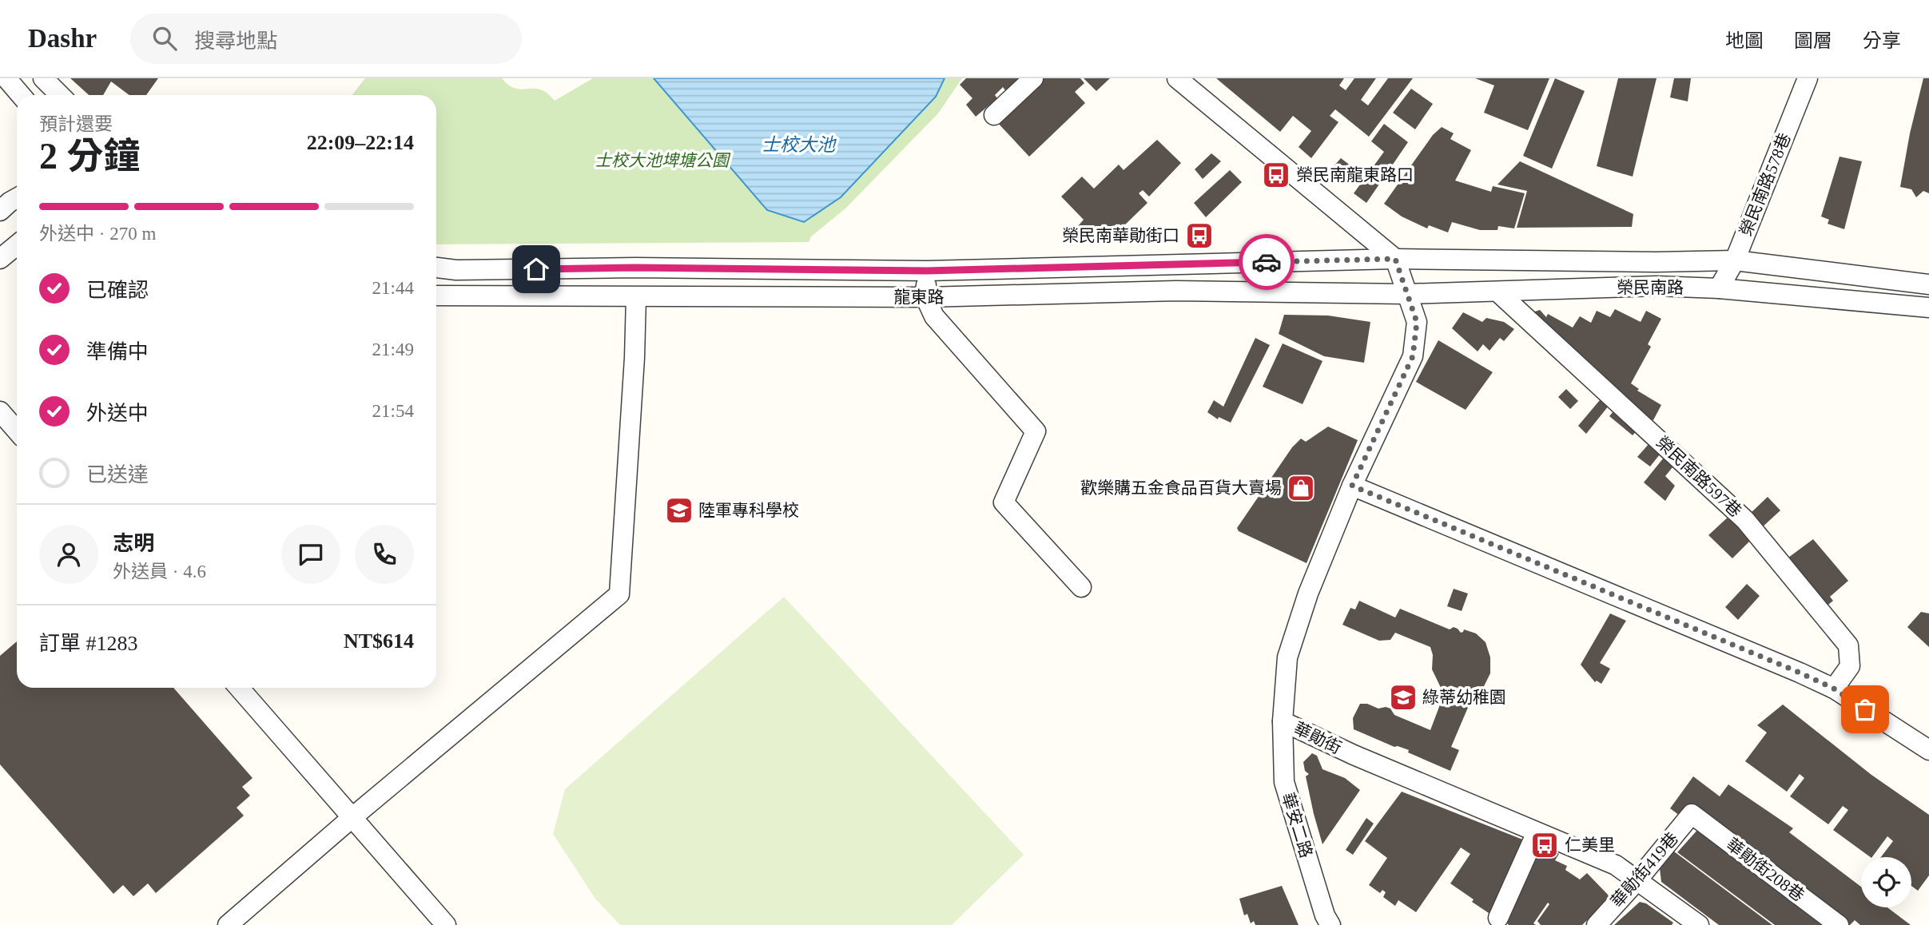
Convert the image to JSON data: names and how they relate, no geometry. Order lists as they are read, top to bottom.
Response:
{
  "streets": {
    "street": [
      "榮民南路578巷",
      "榮民南路",
      "龍東路",
      "榮民南路597巷",
      "華勛街",
      "華安二路",
      "華勛街419巷",
      "華勛街208巷"
    ]
  },
  "crossings": [
    ["榮民南路578巷", "榮民南路"],
    ["榮民南路", "龍東路"],
    ["榮民南路", "榮民南路597巷"],
    ["榮民南路", "華勛街"],
    ["龍東路", "華勛街"],
    ["華勛街", "華安二路"],
    ["華勛街", "華勛街419巷"],
    ["華勛街419巷", "華勛街208巷"]
  ],
  "water": ["士校大池"],
  "parks": ["士校大池埤塘公園"],
  "places": {
    "bus stop": ["榮民南龍東路口", "榮民南華勛街口", "仁美里"],
    "shop": ["歡樂購五金食品百貨大賣場"],
    "school or university": ["陸軍專科學校", "綠蒂幼稚園"]
  },
  "page": {
    "header": "Dashr",
    "search": "搜尋地點",
    "nav": ["地圖", "圖層", "分享"],
    "heading": ["2 分鐘", "預計還要", "22:09–22:14"],
    "panel": [
      "志明",
      "外送員 · 4.6",
      "訂單 #1283",
      "NT$614"
    ],
    "bar": "外送中 · 270 m",
    "list": [
      ["已確認", "21:44"],
      ["準備中", "21:49"],
      ["外送中", "21:54"],
      "已送達"
    ]
  }
}
